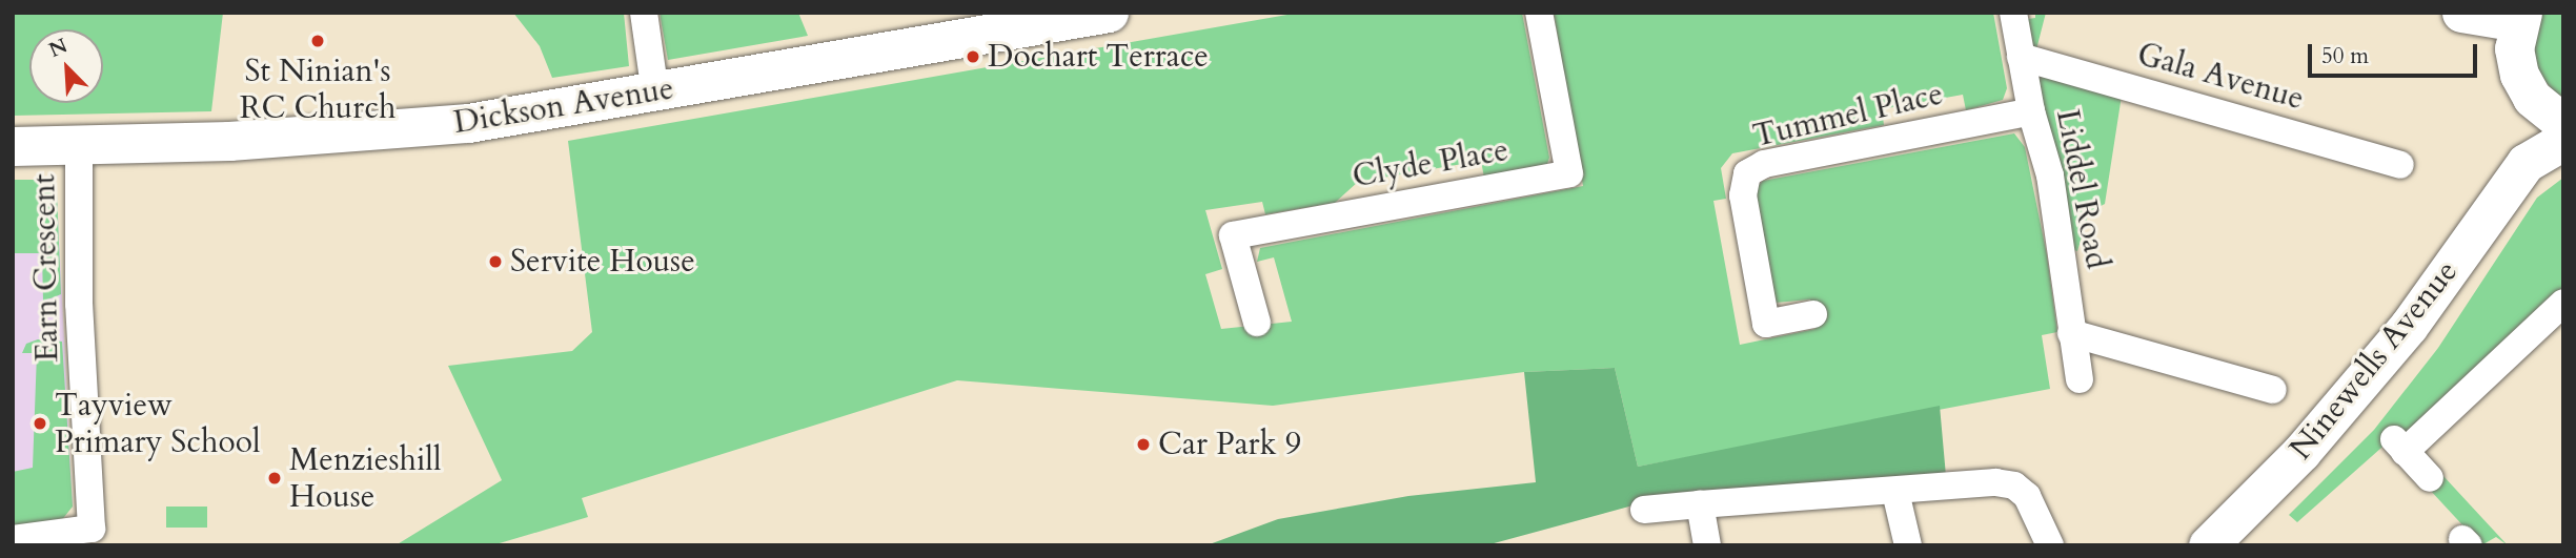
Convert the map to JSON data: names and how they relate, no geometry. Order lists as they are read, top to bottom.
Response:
{
  "streets": {
    "street": [
      "Gala Avenue",
      "Dickson Avenue",
      "Tummel Place",
      "Clyde Place",
      "Liddel Road",
      "Earn Crescent",
      "Ninewells Avenue"
    ]
  },
  "crossings": [
    ["Gala Avenue", "Liddel Road"],
    ["Dickson Avenue", "Earn Crescent"],
    ["Tummel Place", "Liddel Road"]
  ],
  "places": [
    "St Ninian's RC Church",
    "Dochart Terrace",
    "Servite House",
    "Tayview Primary School",
    "Car Park 9",
    "Menzieshill House"
  ],
  "scale_bar": "50 m",
  "north": "top left"
}
